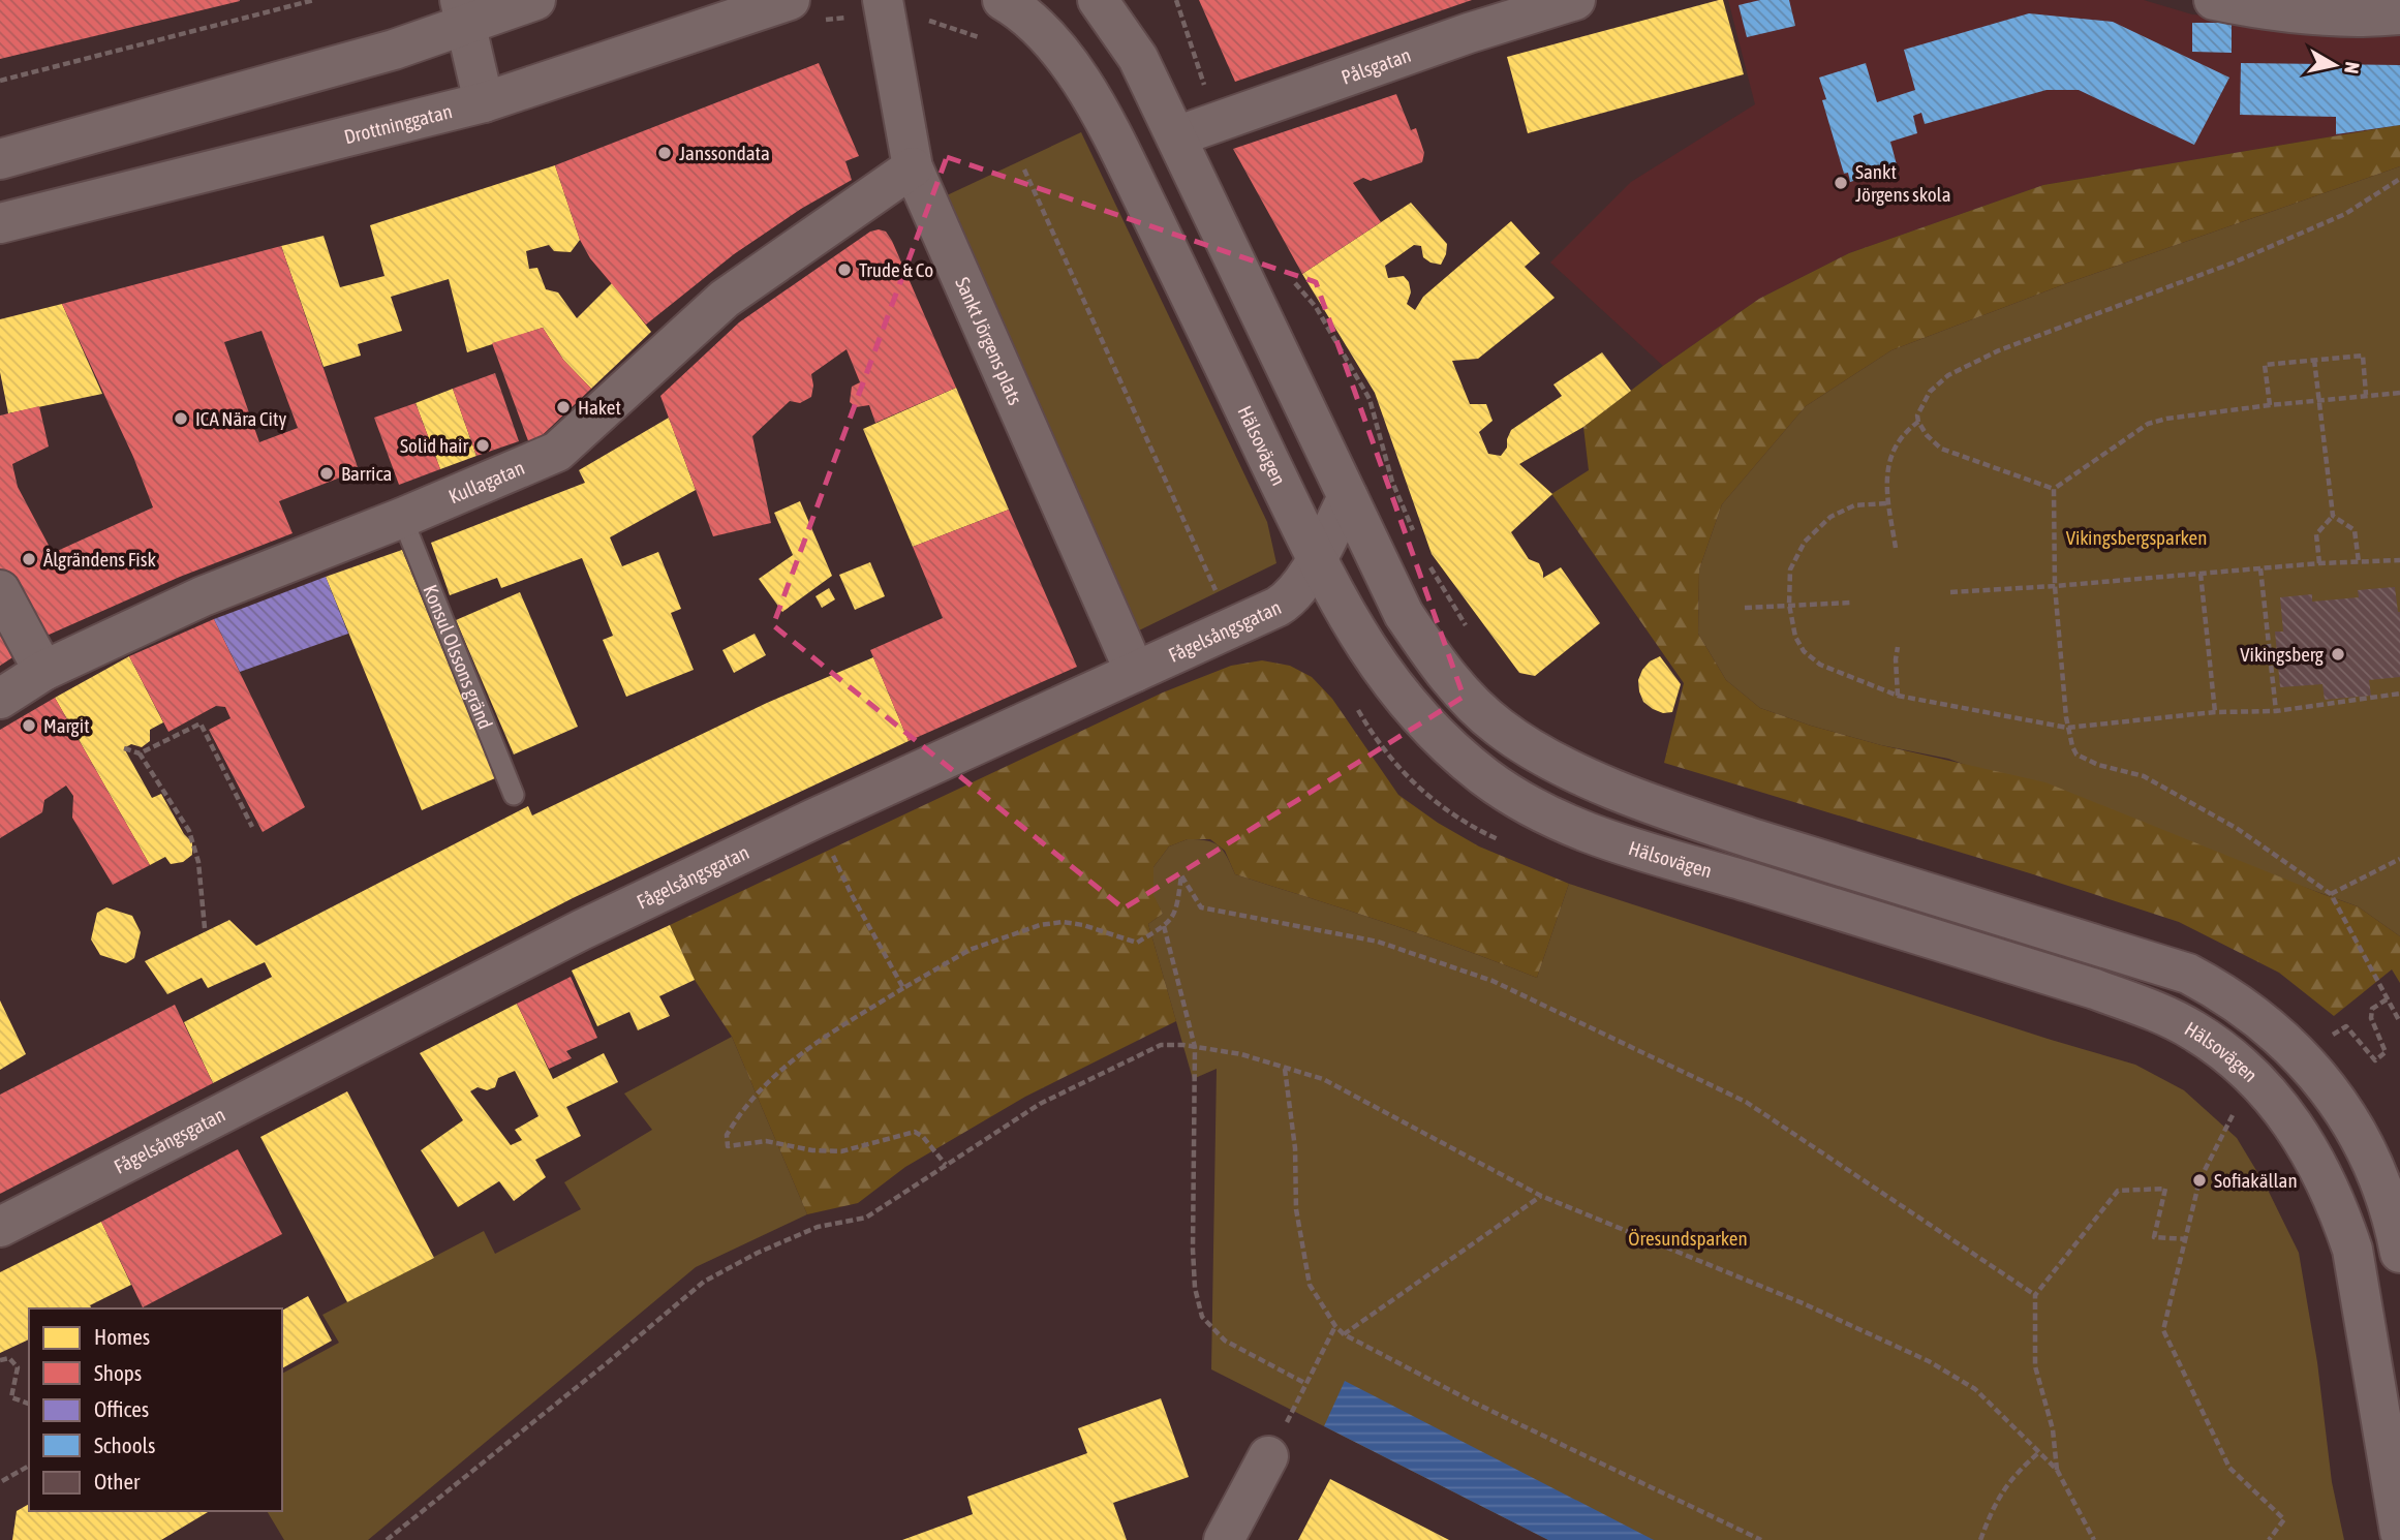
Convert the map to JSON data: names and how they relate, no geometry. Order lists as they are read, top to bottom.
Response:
{
  "streets": {
    "main road": [
      "Pålsgatan",
      "Drottninggatan",
      "Sankt Jörgens plats",
      "Hälsovägen",
      "Kullagatan",
      "Fågelsångsgatan"
    ],
    "lane": ["Konsul Olssons gränd"]
  },
  "crossings": [
    ["Sankt Jörgens plats", "Kullagatan"],
    ["Sankt Jörgens plats", "Fågelsångsgatan"],
    ["Hälsovägen", "Fågelsångsgatan"],
    ["Kullagatan", "Konsul Olssons gränd"]
  ],
  "parks": ["Vikingsbergsparken", "Öresundsparken"],
  "places": [
    "Janssondata",
    "Sankt Jörgens skola",
    "Trude & Co",
    "Haket",
    "ICA Nära City",
    "Solid hair",
    "Barrica",
    "Ålgrändens Fisk",
    "Vikingsberg",
    "Margit",
    "Sofiakällan"
  ],
  "legend": [
    "Homes",
    "Shops",
    "Offices",
    "Schools",
    "Other"
  ],
  "north": "right"
}
